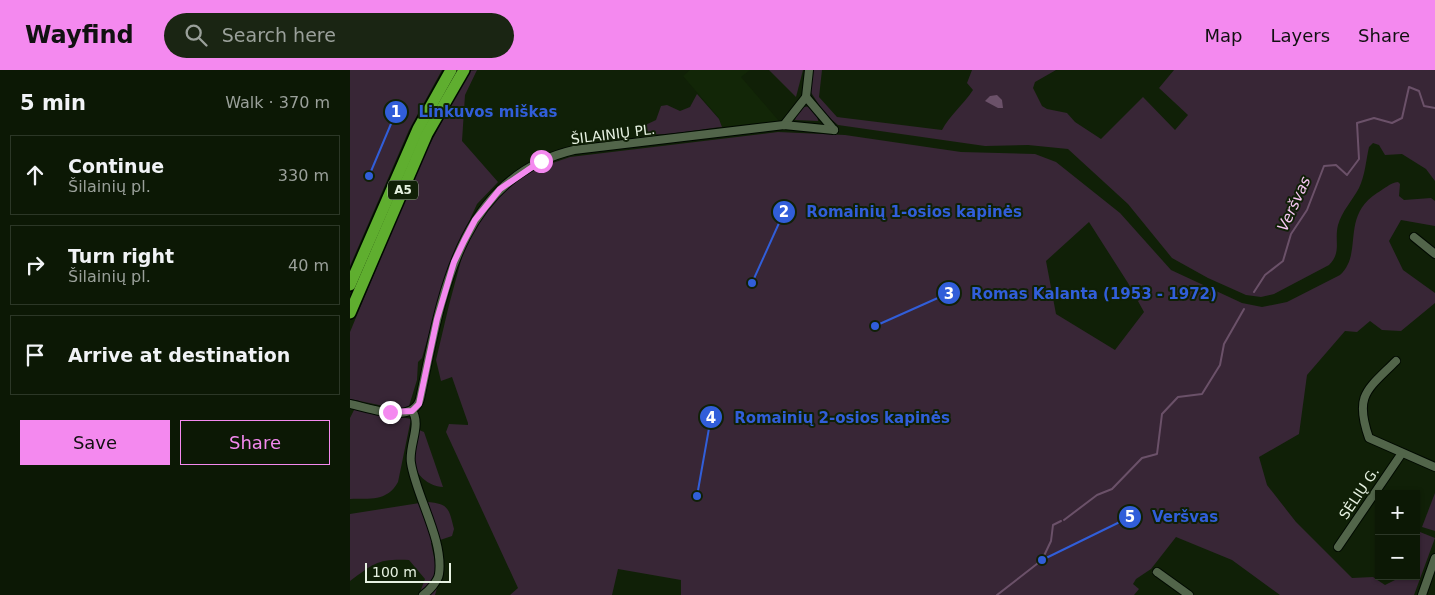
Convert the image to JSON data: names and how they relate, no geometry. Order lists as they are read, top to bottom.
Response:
{
  "streets": {
    "highway": ["A5"],
    "street": ["ŠILAINIŲ PL.", "SĖLIŲ G."]
  },
  "water": ["Veršvas"],
  "places": [
    "Linkuvos miškas",
    "Romainių 1-osios kapinės",
    "Romas Kalanta (1953 - 1972)",
    "Romainių 2-osios kapinės",
    "Veršvas"
  ],
  "scale_bar": "100 m",
  "page": {
    "header": "Wayfind",
    "search": "Search here",
    "nav": ["Map", "Layers", "Share"],
    "heading": ["5 min", "Walk · 370 m"],
    "list": [
      ["Continue", "Šilainių pl.", "330 m"],
      ["Turn right", "Šilainių pl.", "40 m"],
      "Arrive at destination"
    ],
    "buttons": ["Save", "Share"],
    "map_buttons": ["+", "−"],
    "scale": "100 m"
  }
}
